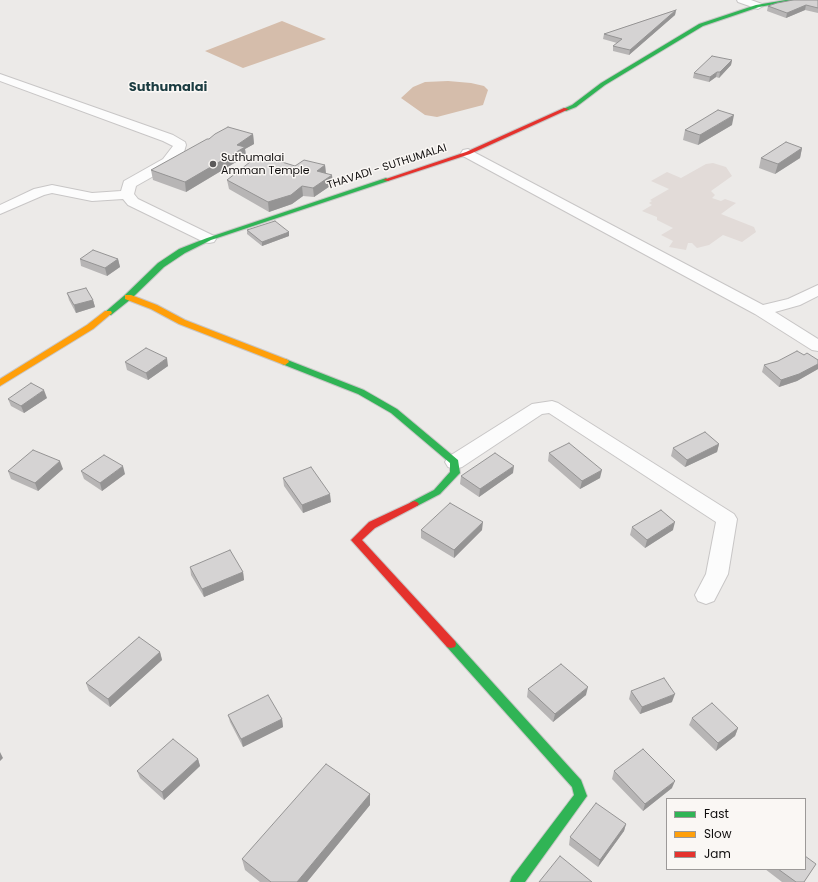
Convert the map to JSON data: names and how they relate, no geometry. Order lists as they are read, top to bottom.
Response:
{
  "streets": {
    "main road": ["THAVADI - SUTHUMALAI"]
  },
  "districts": ["Suthumalai"],
  "places": ["Suthumalai Amman Temple"],
  "legend": ["Fast", "Slow", "Jam"]
}
